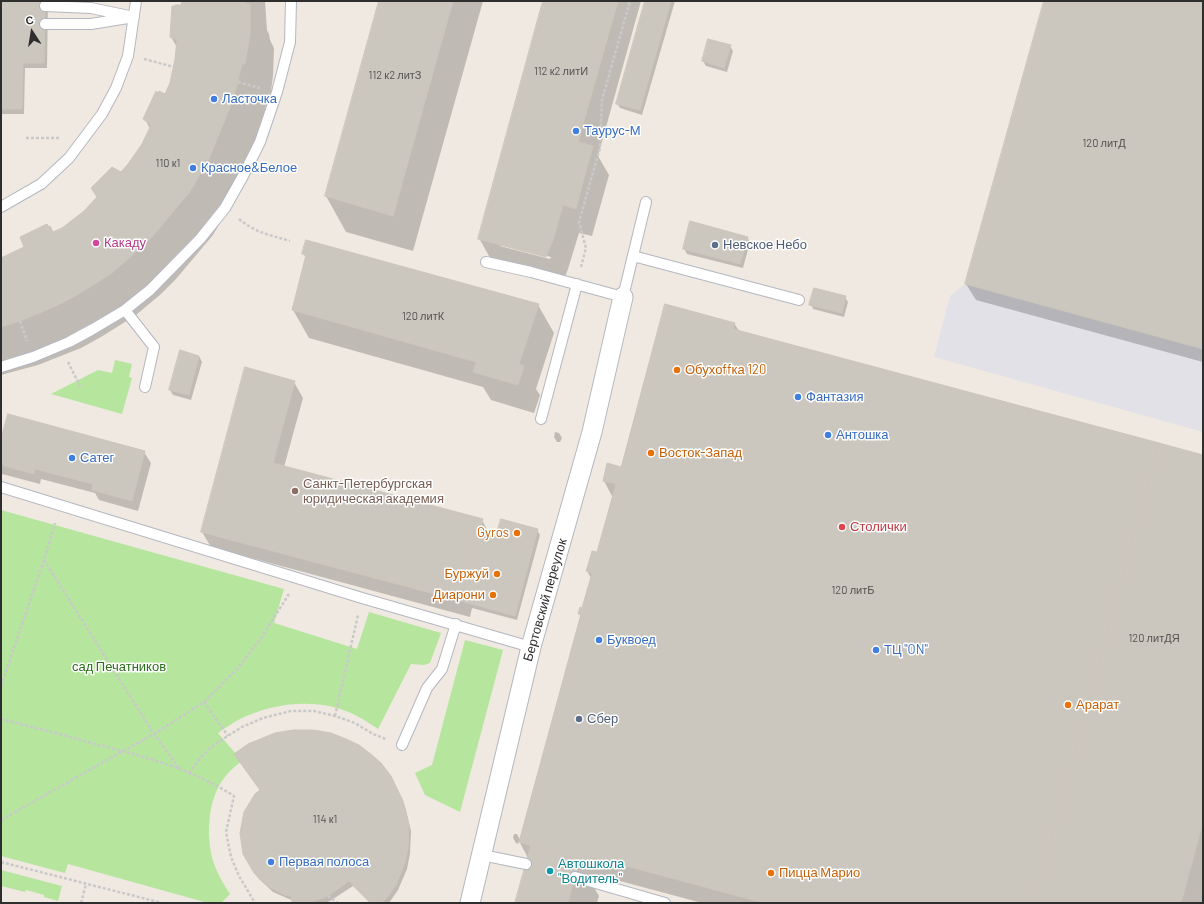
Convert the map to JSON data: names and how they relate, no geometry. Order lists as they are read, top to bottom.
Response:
{
  "streets": {
    "street": ["Бертовский переулок"]
  },
  "parks": ["сад Печатников"],
  "places": [
    "Ласточка",
    "Таурус-М",
    "Красное&Белое",
    "Какаду",
    "Невское Небо",
    "Обухоffка 120",
    "Фантазия",
    "Антошка",
    "Восток-Запад",
    "Сатег",
    "Санкт-Петербургская юридическая академия",
    "Столички",
    "Gyros",
    "Буржуй",
    "Диарони",
    "Буквоед",
    "ТЦ \"ON\"",
    "Арарат",
    "Сбер",
    "Первая полоса",
    "Автошкола \"Водитель\"",
    "Пицца Марио"
  ],
  "house_numbers": [
    "112 к2 литИ",
    "112 к2 литЗ",
    "120 литД",
    "110 к1",
    "120 литК",
    "120 литБ",
    "120 литДЯ",
    "114 к1"
  ],
  "north": "top"
}
